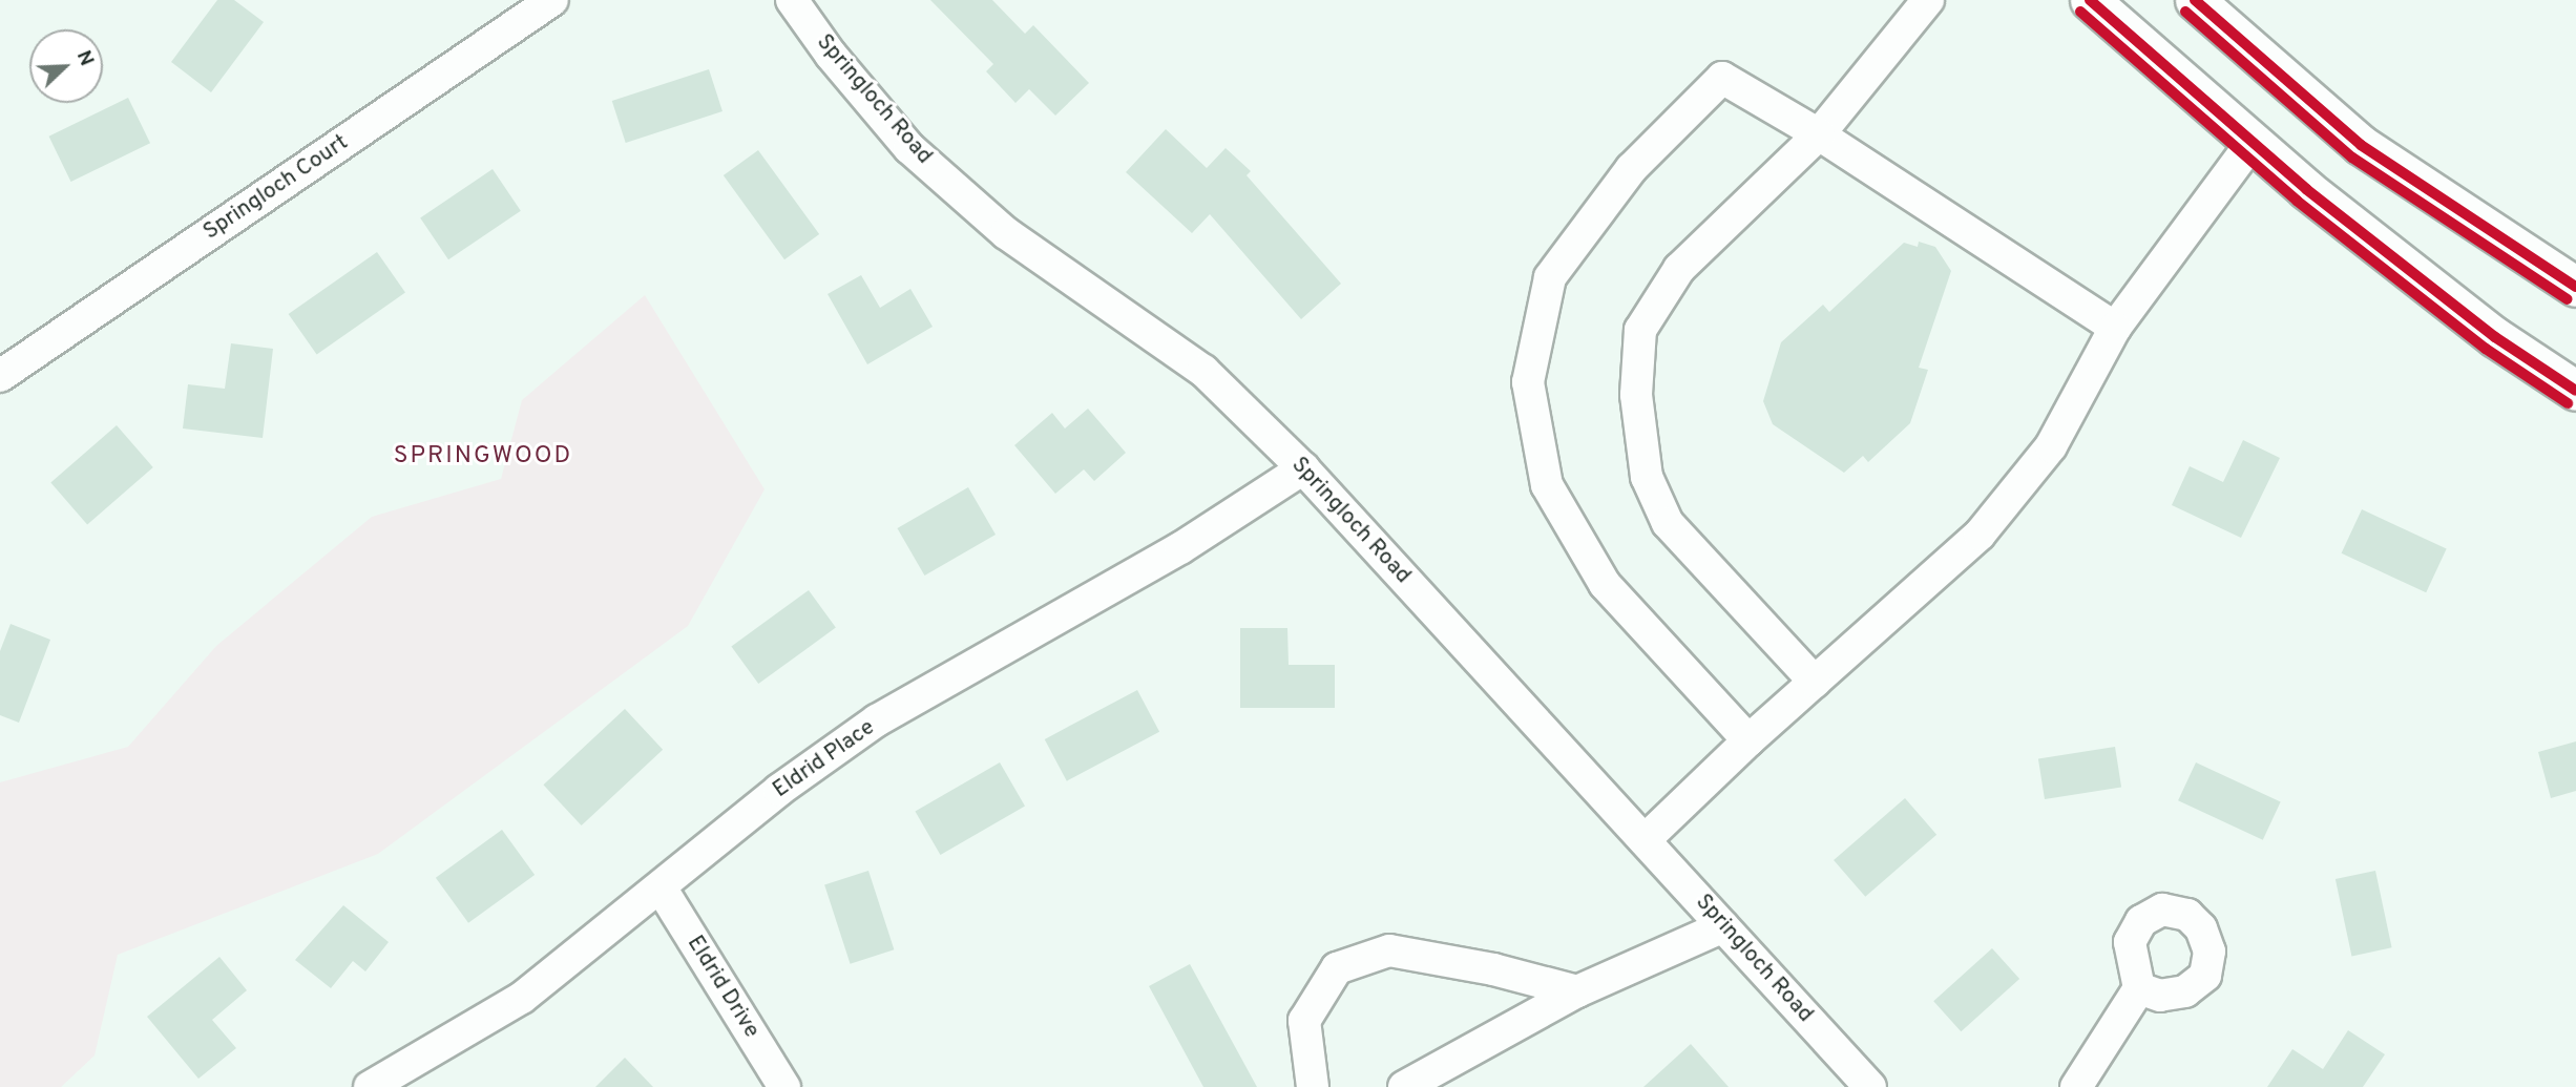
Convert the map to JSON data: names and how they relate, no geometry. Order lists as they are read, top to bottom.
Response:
{
  "streets": {
    "street": [
      "Springloch Road",
      "Springloch Court",
      "Eldrid Place",
      "Eldrid Drive"
    ]
  },
  "crossings": [
    ["Springloch Road", "Eldrid Place"],
    ["Eldrid Place", "Eldrid Drive"]
  ],
  "districts": ["SPRINGWOOD"],
  "north": "top right"
}
